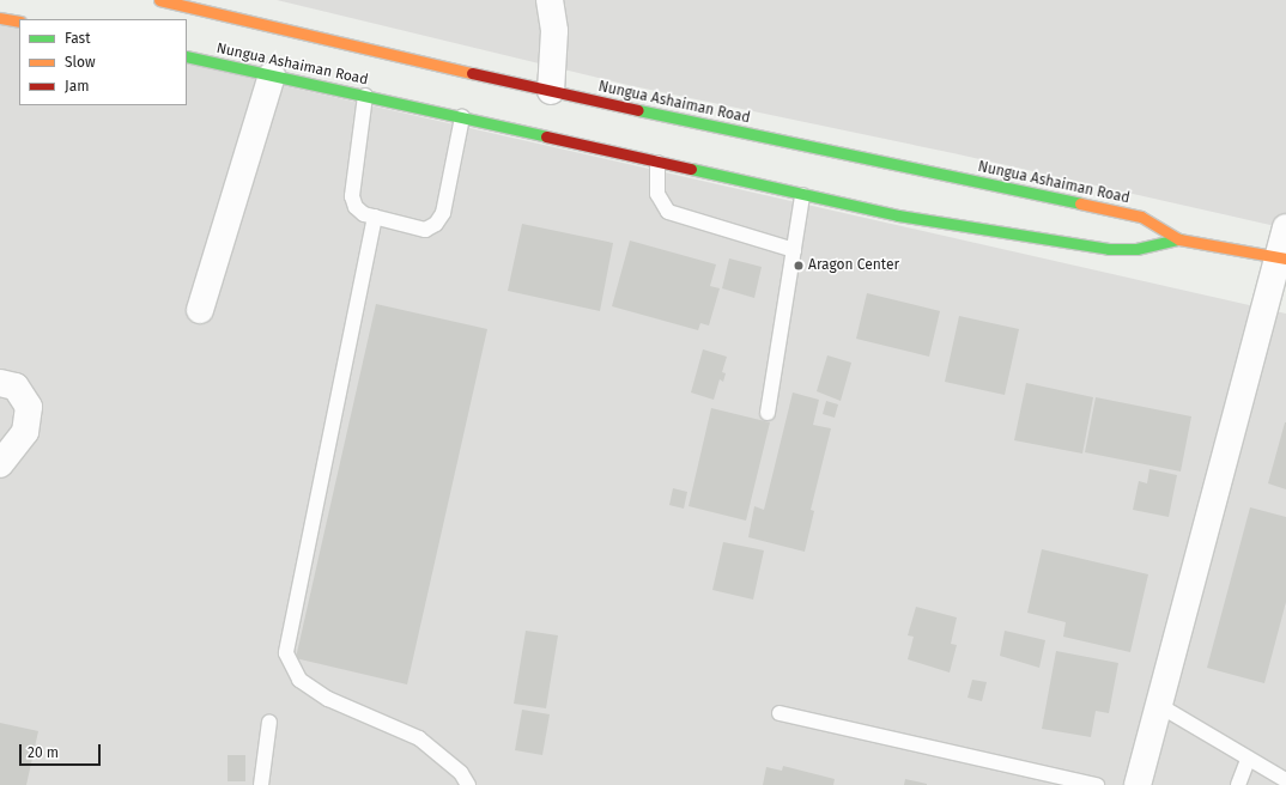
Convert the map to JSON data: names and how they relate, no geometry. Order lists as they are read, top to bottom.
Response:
{
  "streets": {
    "main road": ["Nungua Ashaiman Road"]
  },
  "places": ["Aragon Center"],
  "legend": ["Fast", "Slow", "Jam"],
  "scale_bar": "20 m"
}
